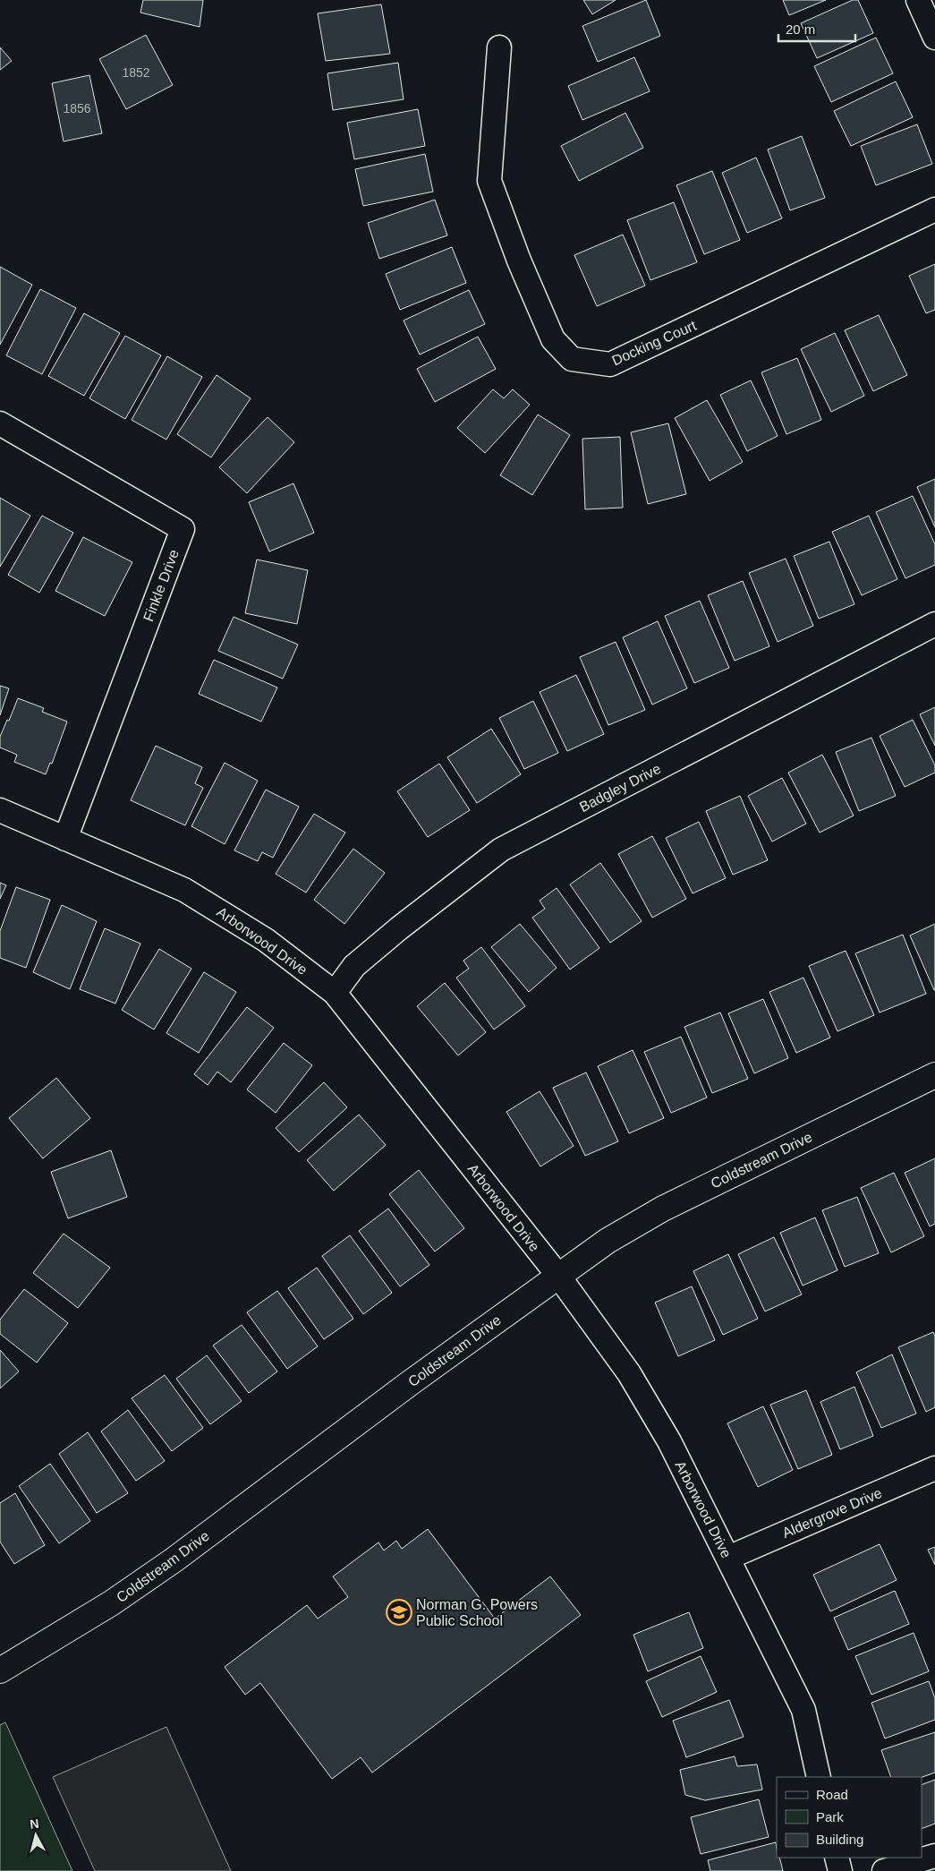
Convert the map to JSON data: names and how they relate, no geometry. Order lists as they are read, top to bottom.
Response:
{
  "streets": {
    "street": [
      "Docking Court",
      "Finkle Drive",
      "Badgley Drive",
      "Arborwood Drive",
      "Coldstream Drive",
      "Aldergrove Drive"
    ]
  },
  "crossings": [
    ["Finkle Drive", "Arborwood Drive"],
    ["Badgley Drive", "Arborwood Drive"],
    ["Arborwood Drive", "Coldstream Drive"],
    ["Arborwood Drive", "Aldergrove Drive"]
  ],
  "places": {
    "school or university": ["Norman G. Powers Public School"]
  },
  "house_numbers": ["1852", "1856"],
  "legend": ["Road", "Park", "Building"],
  "scale_bar": "20 m",
  "north": "top"
}
